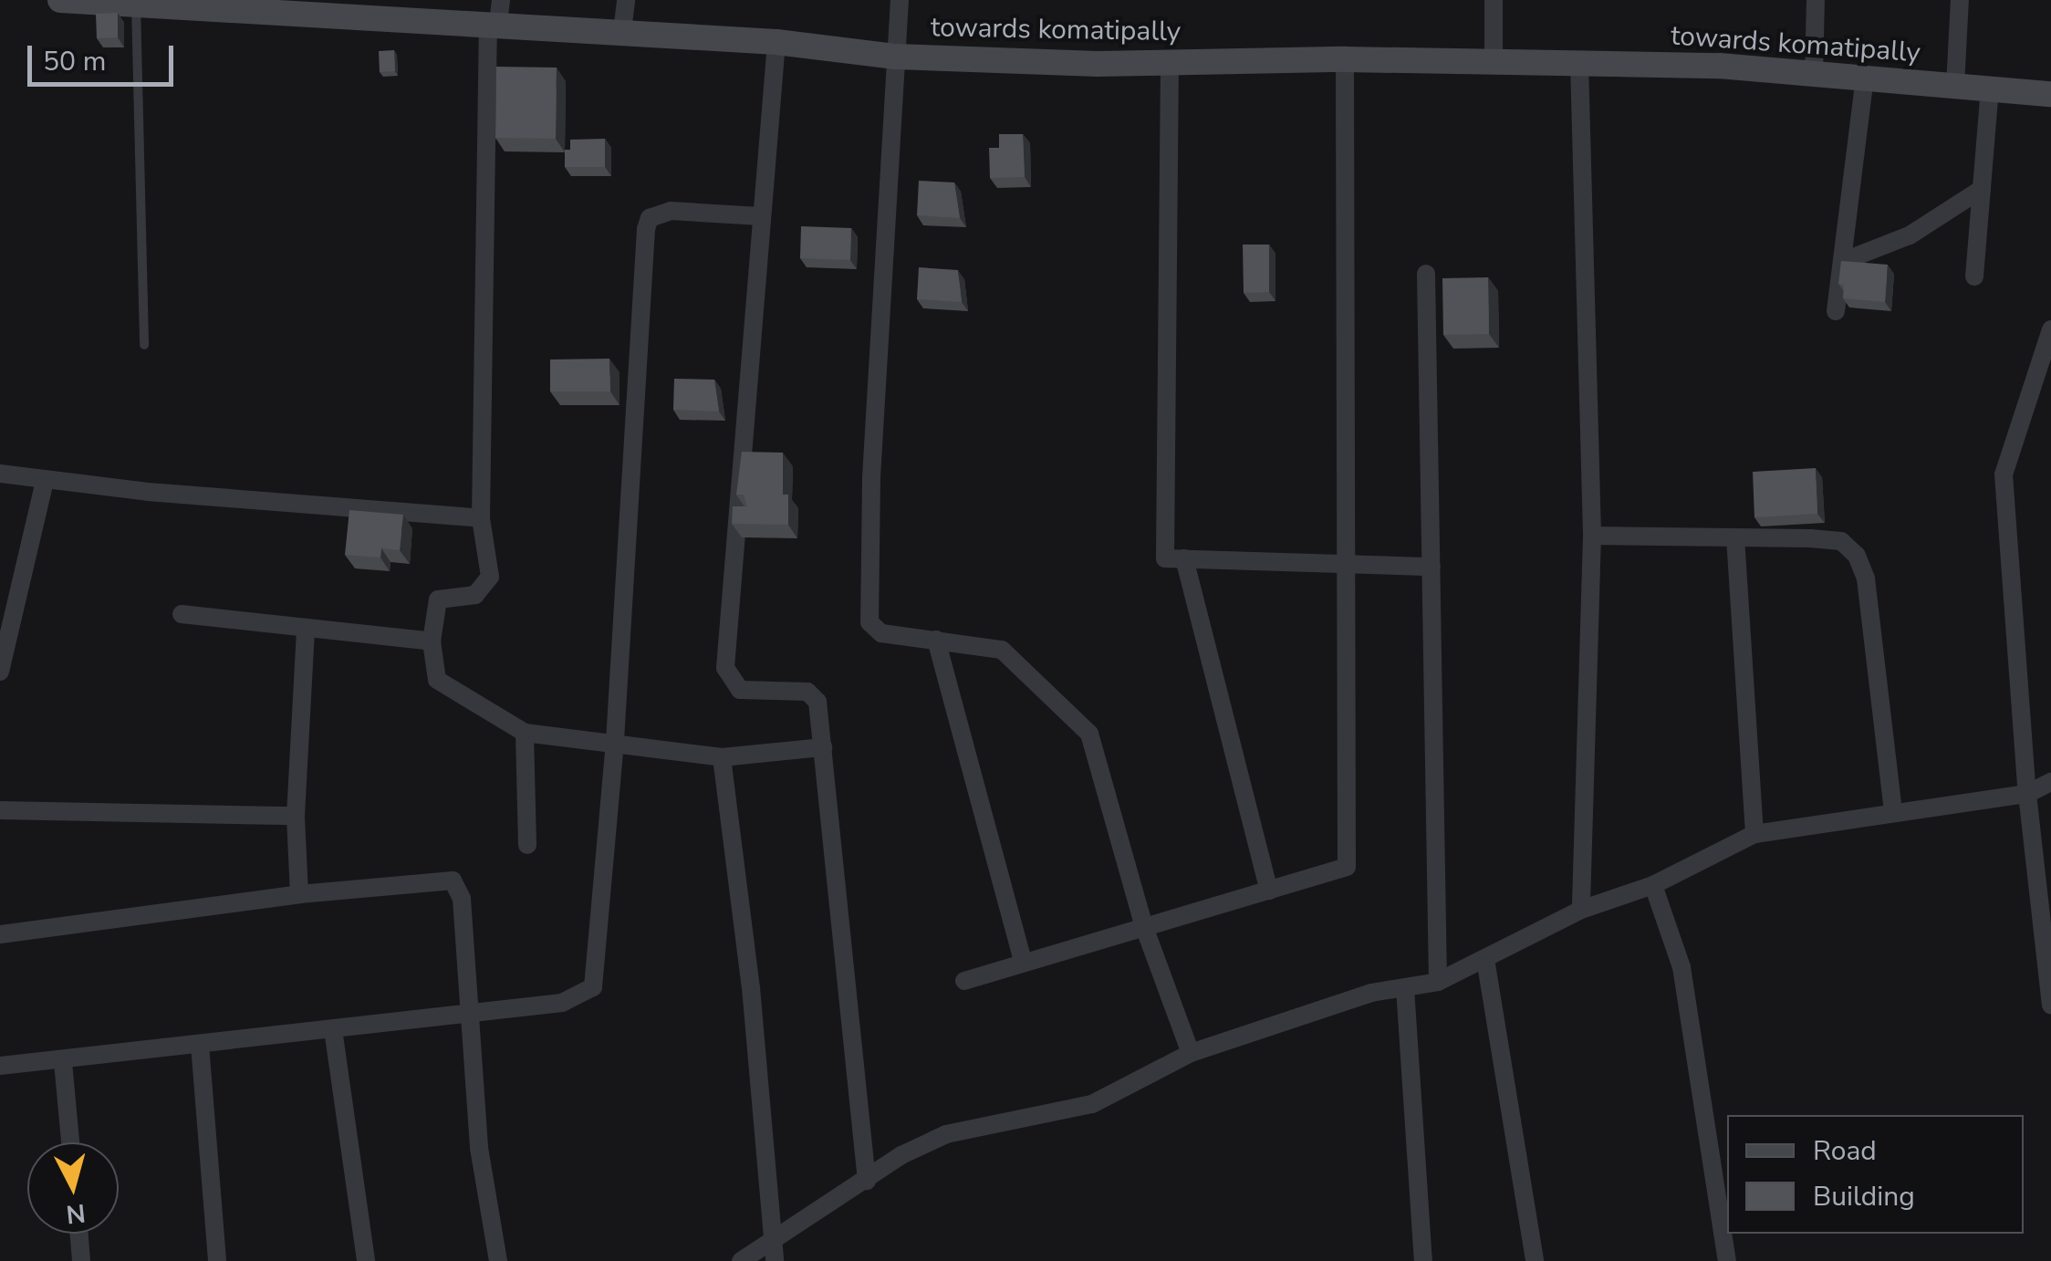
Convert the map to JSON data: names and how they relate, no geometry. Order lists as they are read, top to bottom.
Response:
{
  "streets": {
    "street": ["towards komatipally"]
  },
  "legend": ["Road", "Building"],
  "scale_bar": "50 m",
  "north": "bottom"
}
